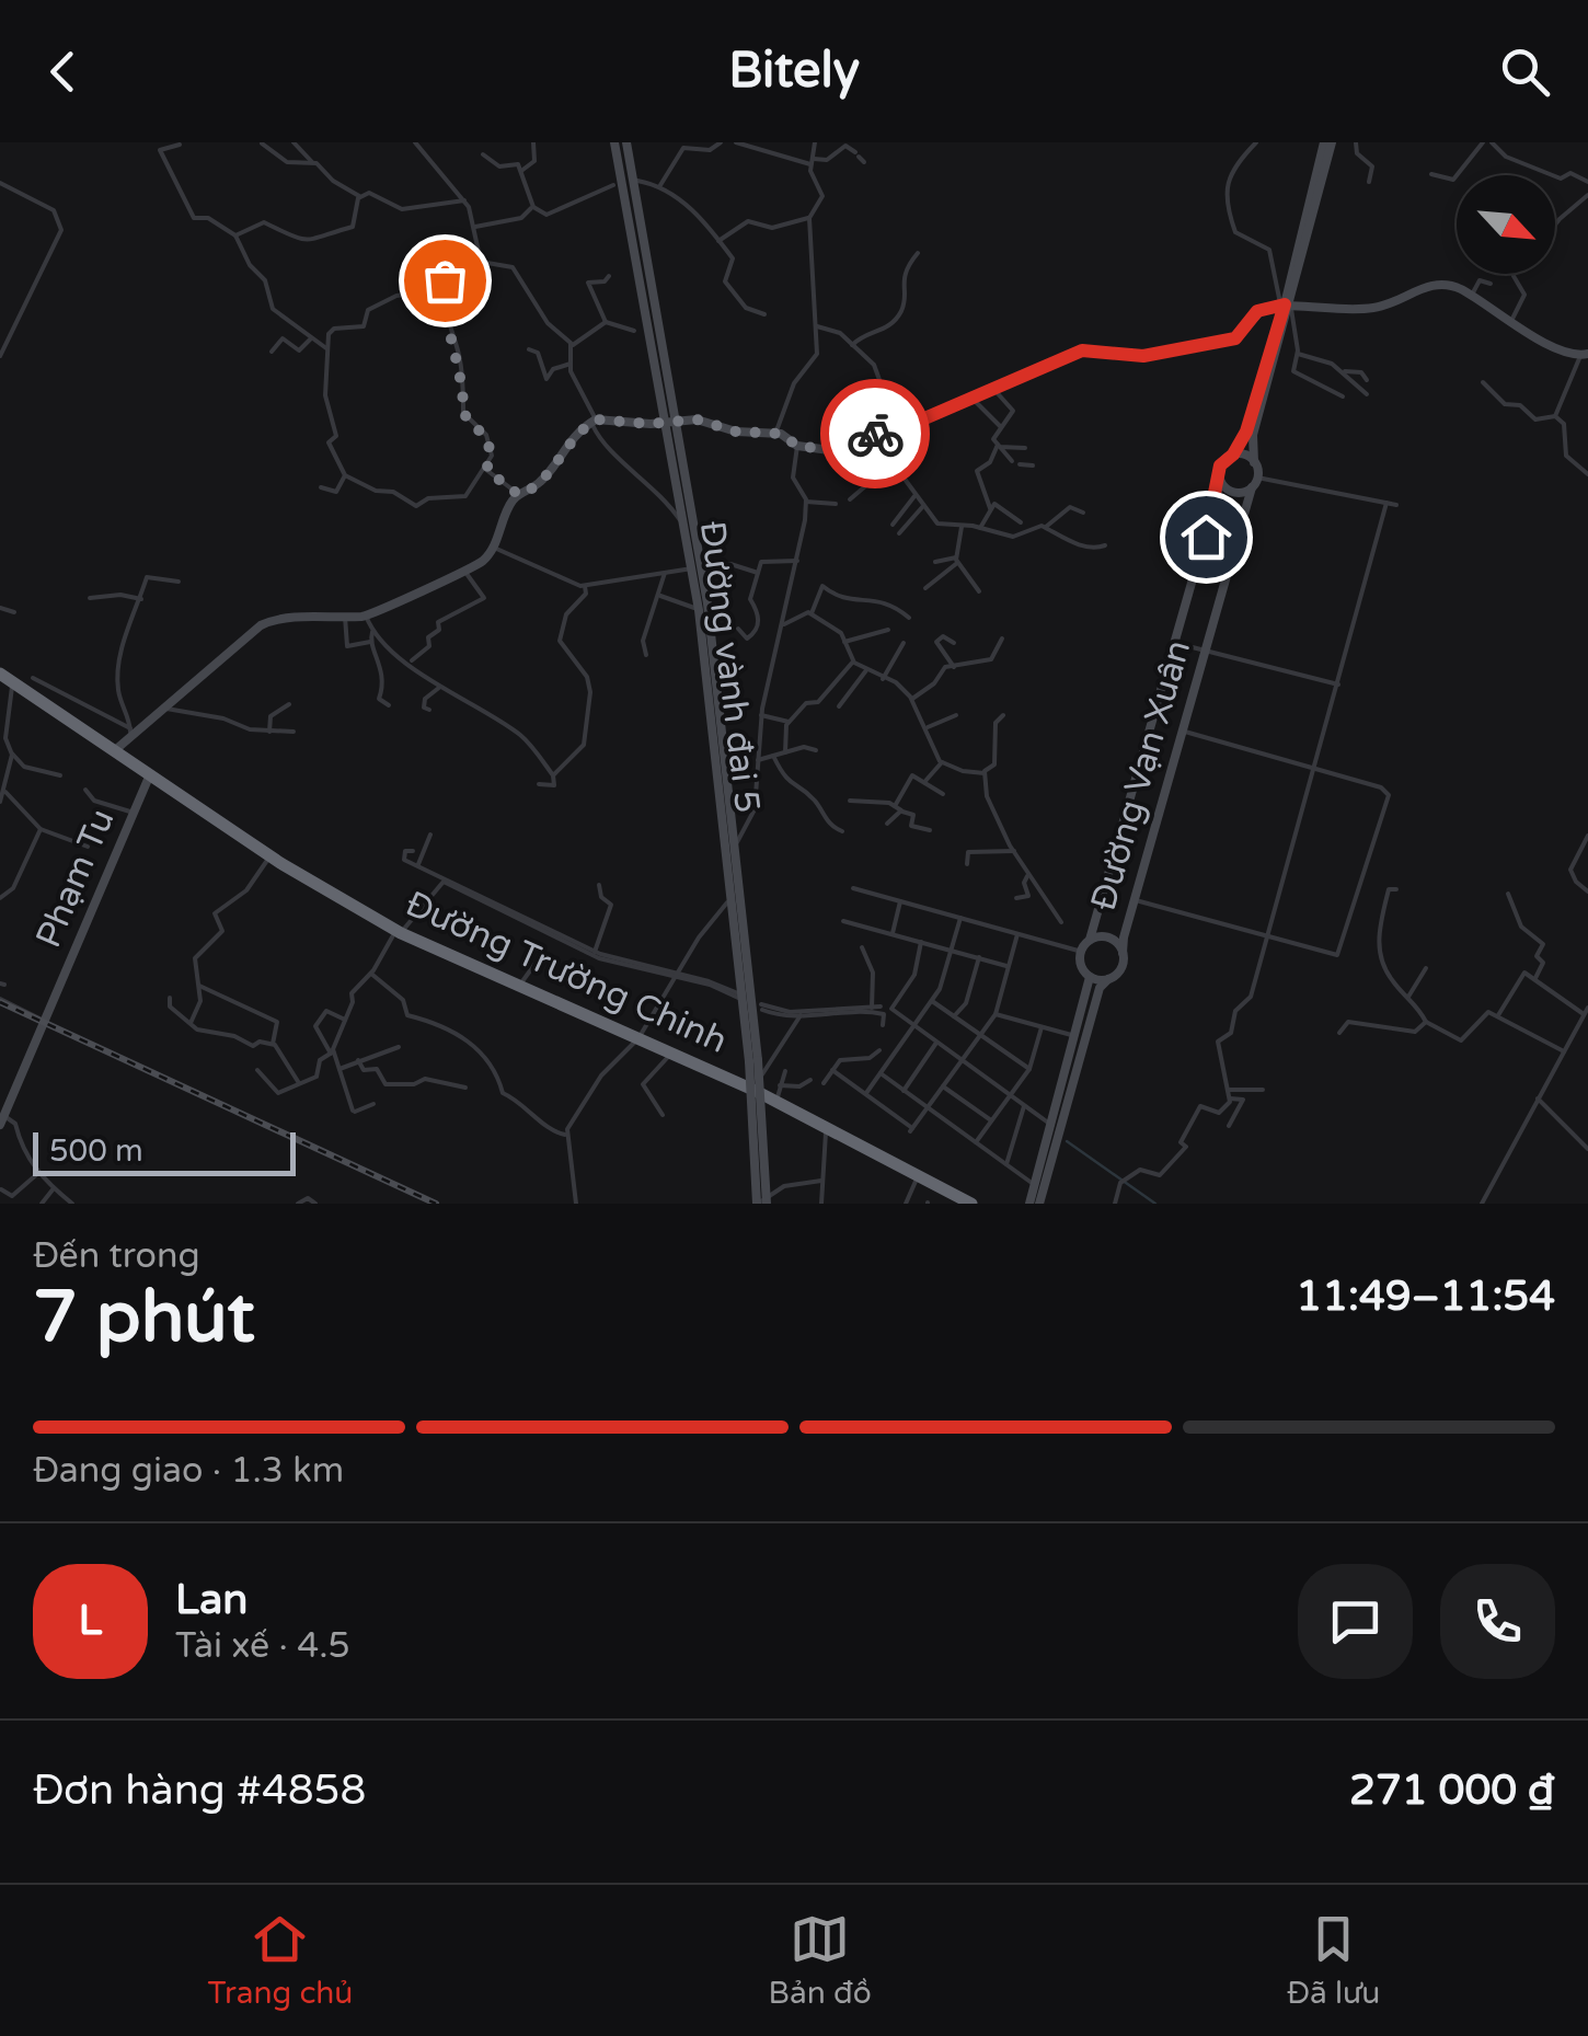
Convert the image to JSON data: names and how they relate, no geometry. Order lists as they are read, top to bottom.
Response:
{
  "streets": {
    "highway": ["Đường Trường Chinh"],
    "street": ["Đường vành đai 5", "Đường Vạn Xuân", "Phạm Tu"]
  },
  "crossings": [
    ["Phạm Tu", "Đường Trường Chinh"]
  ],
  "scale_bar": "500 m",
  "north": "bottom right",
  "page": {
    "header": "Bitely",
    "scale": "500 m",
    "heading": ["7 phút", "Đến trong", "11:49–11:54"],
    "panel": [
      "Lan",
      "Tài xế · 4.5",
      "Đơn hàng #4858",
      "271 000 ₫"
    ],
    "bar": "Đang giao · 1.3 km",
    "round": "L",
    "tabs": ["Trang chủ", "Bản đồ", "Đã lưu"]
  }
}
